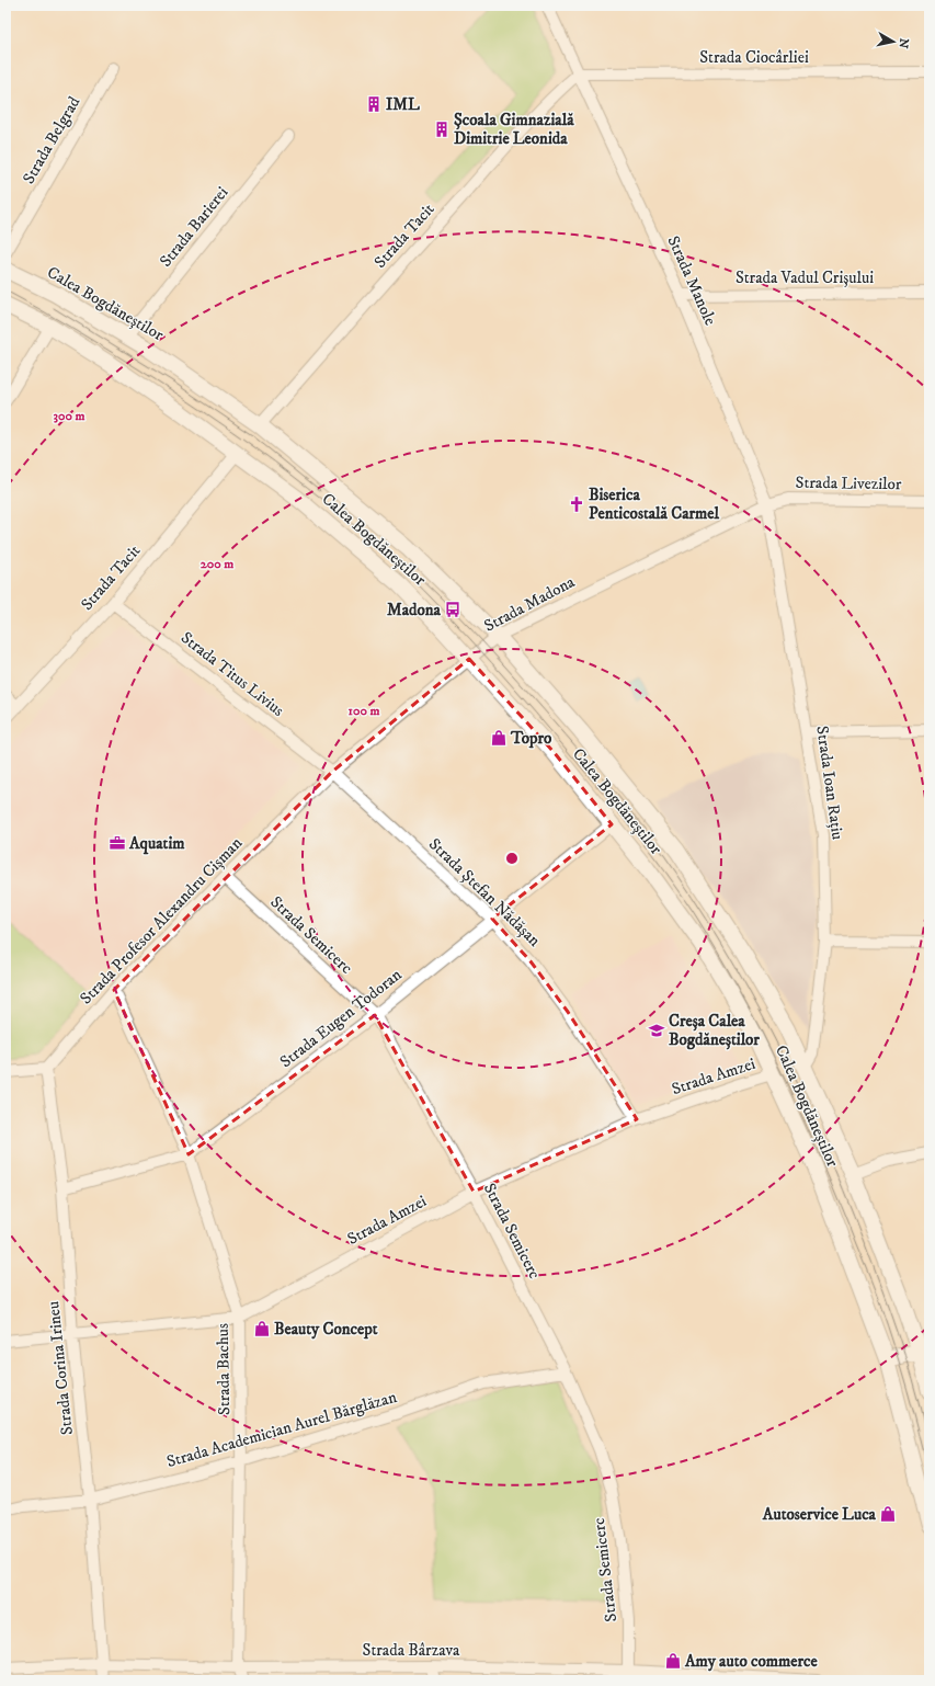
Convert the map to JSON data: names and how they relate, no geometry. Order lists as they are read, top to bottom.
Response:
{
  "streets": {
    "main road": ["Calea Bogdăneștilor"],
    "street": [
      "Strada Ciocârliei",
      "Strada Belgrad",
      "Strada Barierei",
      "Strada Tacit",
      "Strada Vadul Crișului",
      "Strada Manole",
      "Strada Livezilor",
      "Strada Madona",
      "Strada Titus Livius",
      "Strada Ioan Rațiu",
      "Strada Ștefan Nădășan",
      "Strada Profesor Alexandru Cișman",
      "Strada Semicerc",
      "Strada Eugen Todoran",
      "Strada Amzei",
      "Strada Corina Irineu",
      "Strada Bachus",
      "Strada Academician Aurel Bărglăzan",
      "Strada Bârzava"
    ]
  },
  "crossings": [
    ["Strada Ciocârliei", "Strada Tacit"],
    ["Strada Ciocârliei", "Strada Manole"],
    ["Strada Barierei", "Calea Bogdăneștilor"],
    ["Strada Tacit", "Strada Manole"],
    ["Strada Tacit", "Calea Bogdăneștilor"],
    ["Strada Tacit", "Strada Titus Livius"],
    ["Strada Vadul Crișului", "Strada Manole"],
    ["Strada Manole", "Strada Livezilor"],
    ["Strada Manole", "Strada Madona"],
    ["Strada Manole", "Strada Ioan Rațiu"],
    ["Calea Bogdăneștilor", "Strada Madona"],
    ["Calea Bogdăneștilor", "Strada Ioan Rațiu"],
    ["Calea Bogdăneștilor", "Strada Eugen Todoran"],
    ["Calea Bogdăneștilor", "Strada Amzei"],
    ["Strada Livezilor", "Strada Madona"],
    ["Strada Livezilor", "Strada Ioan Rațiu"],
    ["Strada Madona", "Strada Titus Livius"],
    ["Strada Madona", "Strada Ioan Rațiu"],
    ["Strada Madona", "Strada Ștefan Nădășan"],
    ["Strada Madona", "Strada Profesor Alexandru Cișman"],
    ["Strada Titus Livius", "Strada Ștefan Nădășan"],
    ["Strada Titus Livius", "Strada Profesor Alexandru Cișman"],
    ["Strada Ștefan Nădășan", "Strada Profesor Alexandru Cișman"],
    ["Strada Ștefan Nădășan", "Strada Eugen Todoran"],
    ["Strada Ștefan Nădășan", "Strada Amzei"],
    ["Strada Profesor Alexandru Cișman", "Strada Semicerc"],
    ["Strada Profesor Alexandru Cișman", "Strada Corina Irineu"],
    ["Strada Profesor Alexandru Cișman", "Strada Bachus"],
    ["Strada Semicerc", "Strada Eugen Todoran"],
    ["Strada Semicerc", "Strada Amzei"],
    ["Strada Semicerc", "Strada Academician Aurel Bărglăzan"],
    ["Strada Semicerc", "Strada Bârzava"],
    ["Strada Eugen Todoran", "Strada Corina Irineu"],
    ["Strada Eugen Todoran", "Strada Bachus"],
    ["Strada Amzei", "Strada Corina Irineu"],
    ["Strada Amzei", "Strada Bachus"],
    ["Strada Corina Irineu", "Strada Academician Aurel Bărglăzan"],
    ["Strada Corina Irineu", "Strada Bârzava"],
    ["Strada Bachus", "Strada Academician Aurel Bărglăzan"],
    ["Strada Bachus", "Strada Bârzava"]
  ],
  "places": {
    "building": ["IML", "Școala Gimnazială Dimitrie Leonida"],
    "church": ["Biserica Penticostală Carmel"],
    "bus stop": ["Madona"],
    "shop": [
      "Topro",
      "Beauty Concept",
      "Autoservice Luca",
      "Amy auto commerce"
    ],
    "office": ["Aquatim"],
    "school or university": ["Creșa Calea Bogdăneștilor"]
  },
  "north": "right",
  "rings": ["300 m", "200 m", "100 m"]
}
